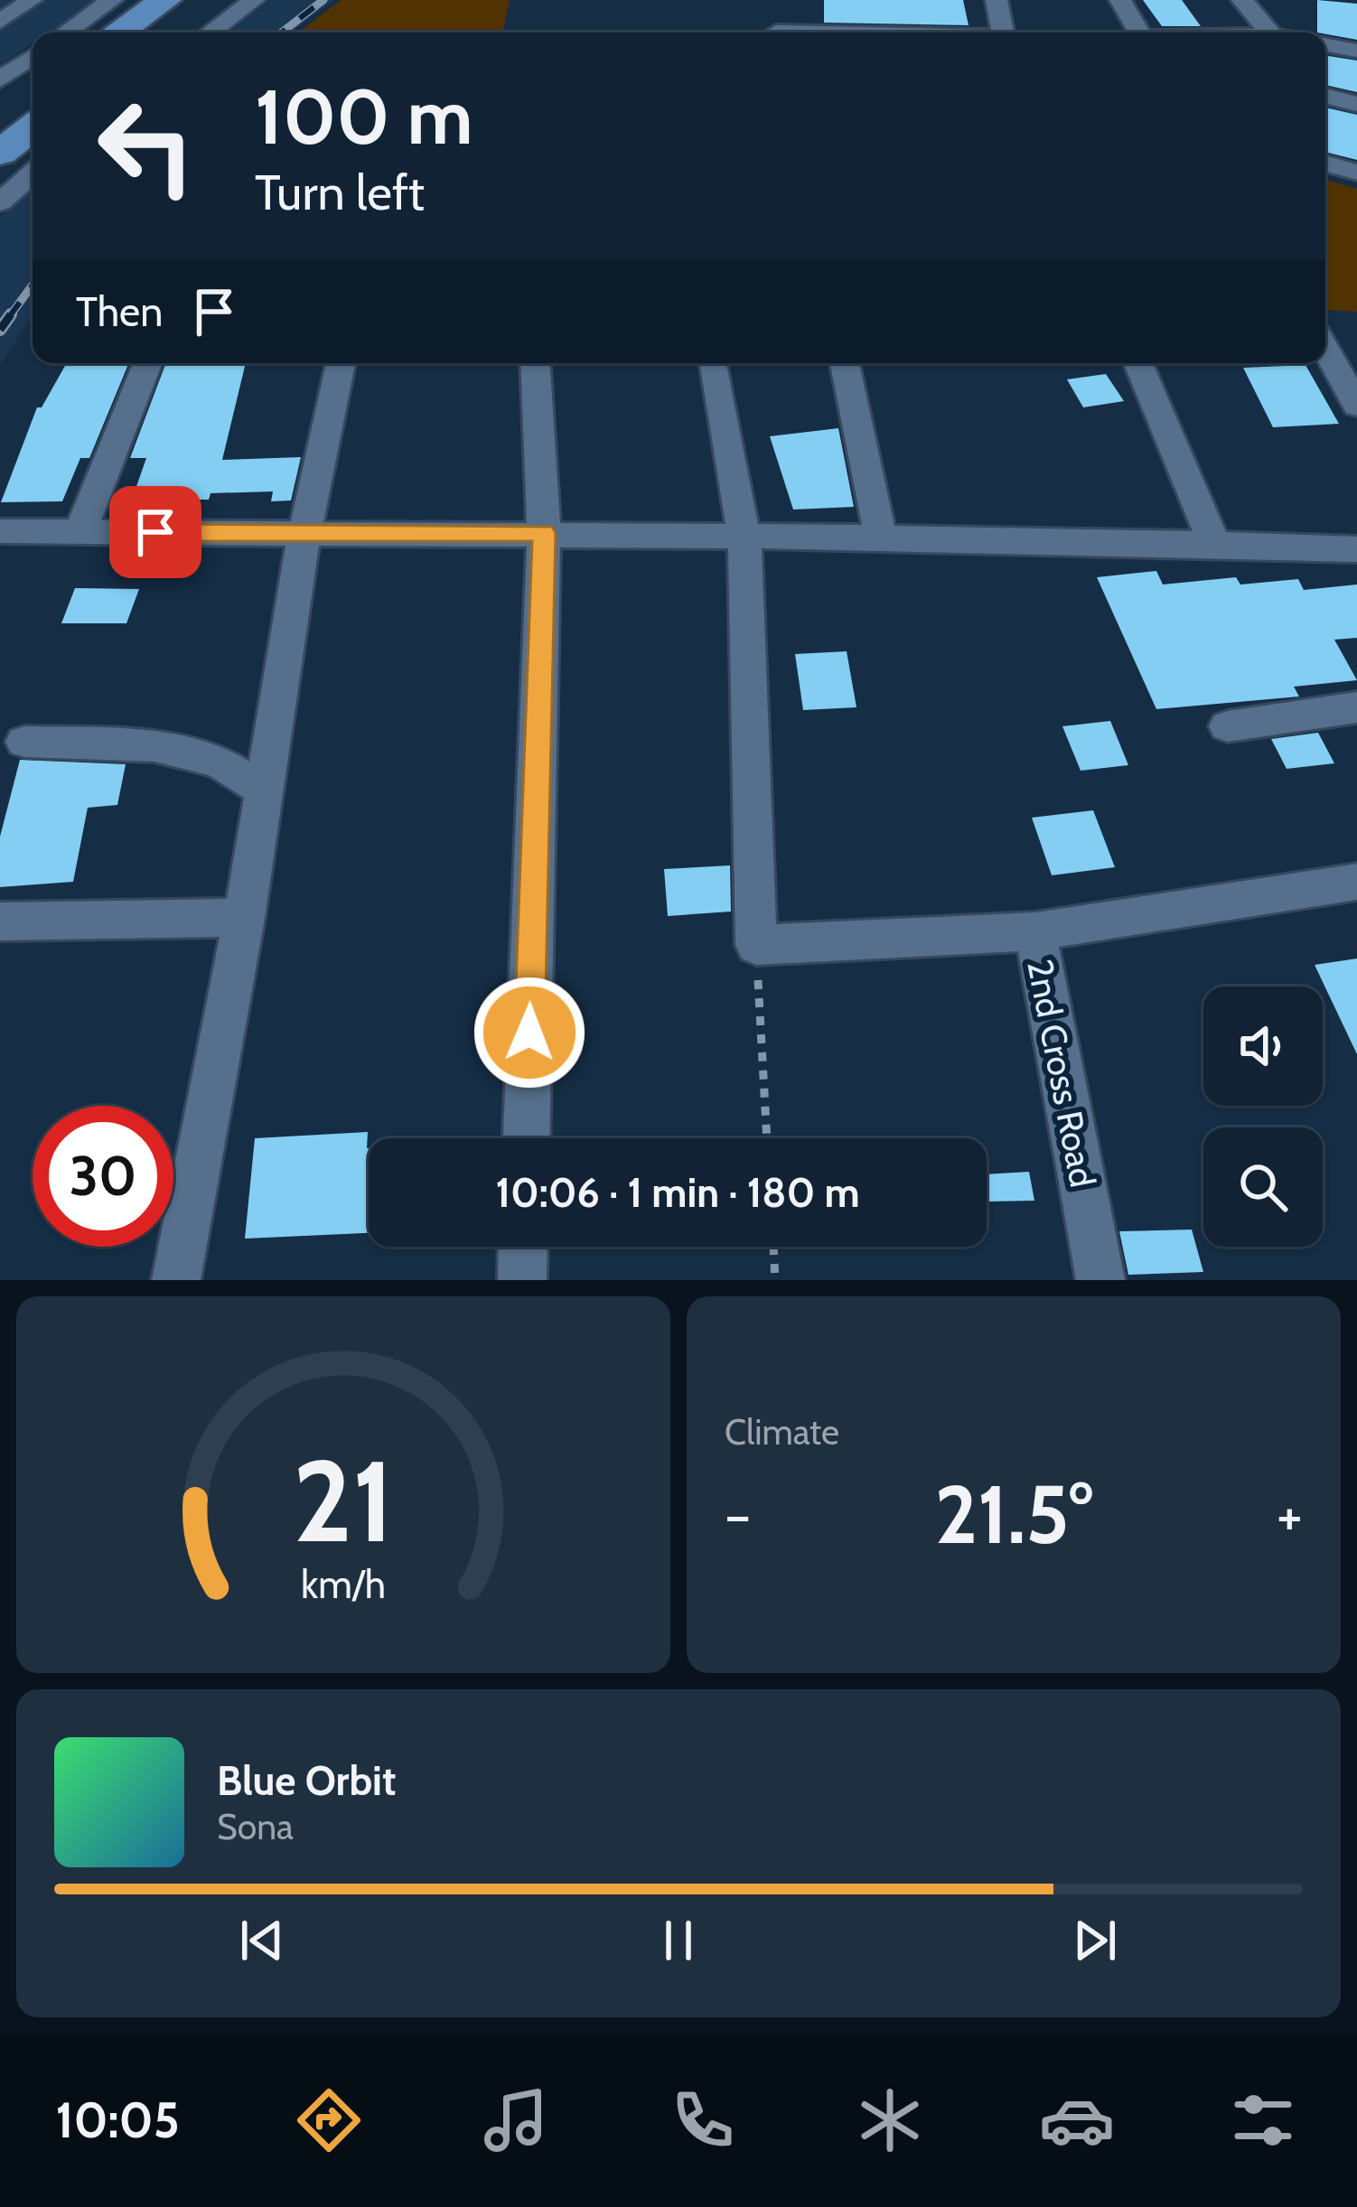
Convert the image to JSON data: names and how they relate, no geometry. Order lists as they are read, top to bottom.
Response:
{
  "streets": {
    "street": ["2nd Cross Road"]
  },
  "page": {
    "turn": ["100 m", "Turn left"],
    "then": "Then",
    "limit": "30",
    "trip": "10:06 · 1 min · 180 m",
    "tile": "Climate",
    "heat": ["−", "21.5°", "+"],
    "song": ["Blue Orbit", "Sona"],
    "tabs": "10:05",
    "gauge": ["21", "km/h"]
  }
}
